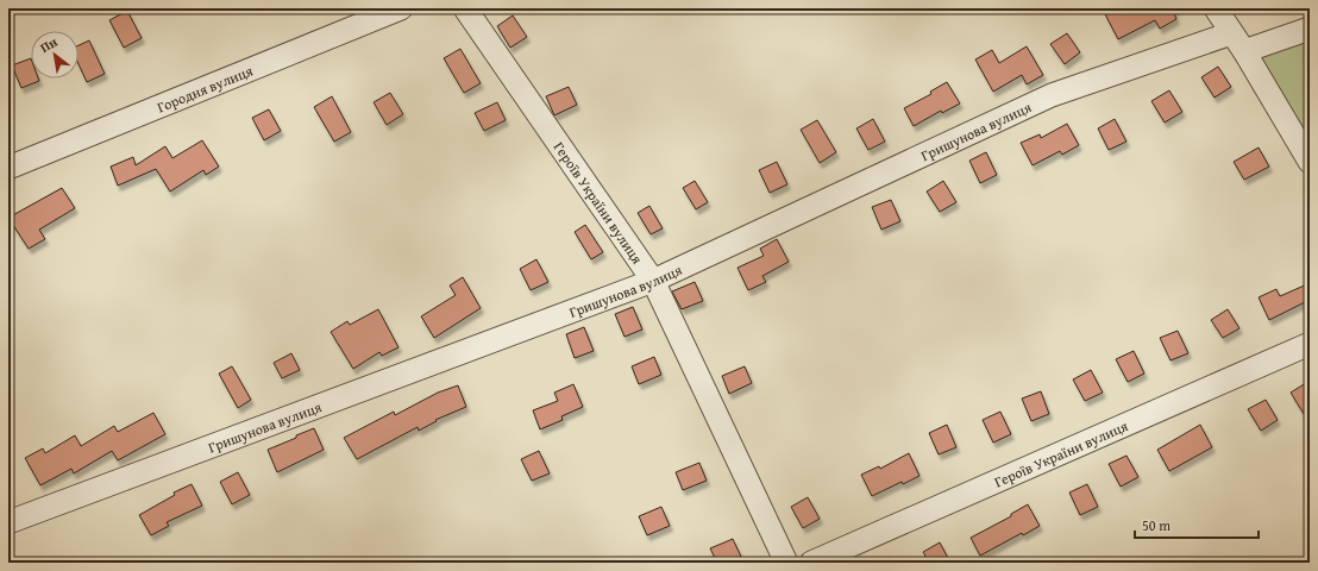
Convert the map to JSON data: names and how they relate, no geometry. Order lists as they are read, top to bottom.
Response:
{
  "streets": {
    "street": ["Городня вулиця", "Гришунова вулиця", "Героїв України вулиця"]
  },
  "crossings": [
    ["Гришунова вулиця", "Героїв України вулиця"]
  ],
  "scale_bar": "50 m",
  "north": "top left"
}
